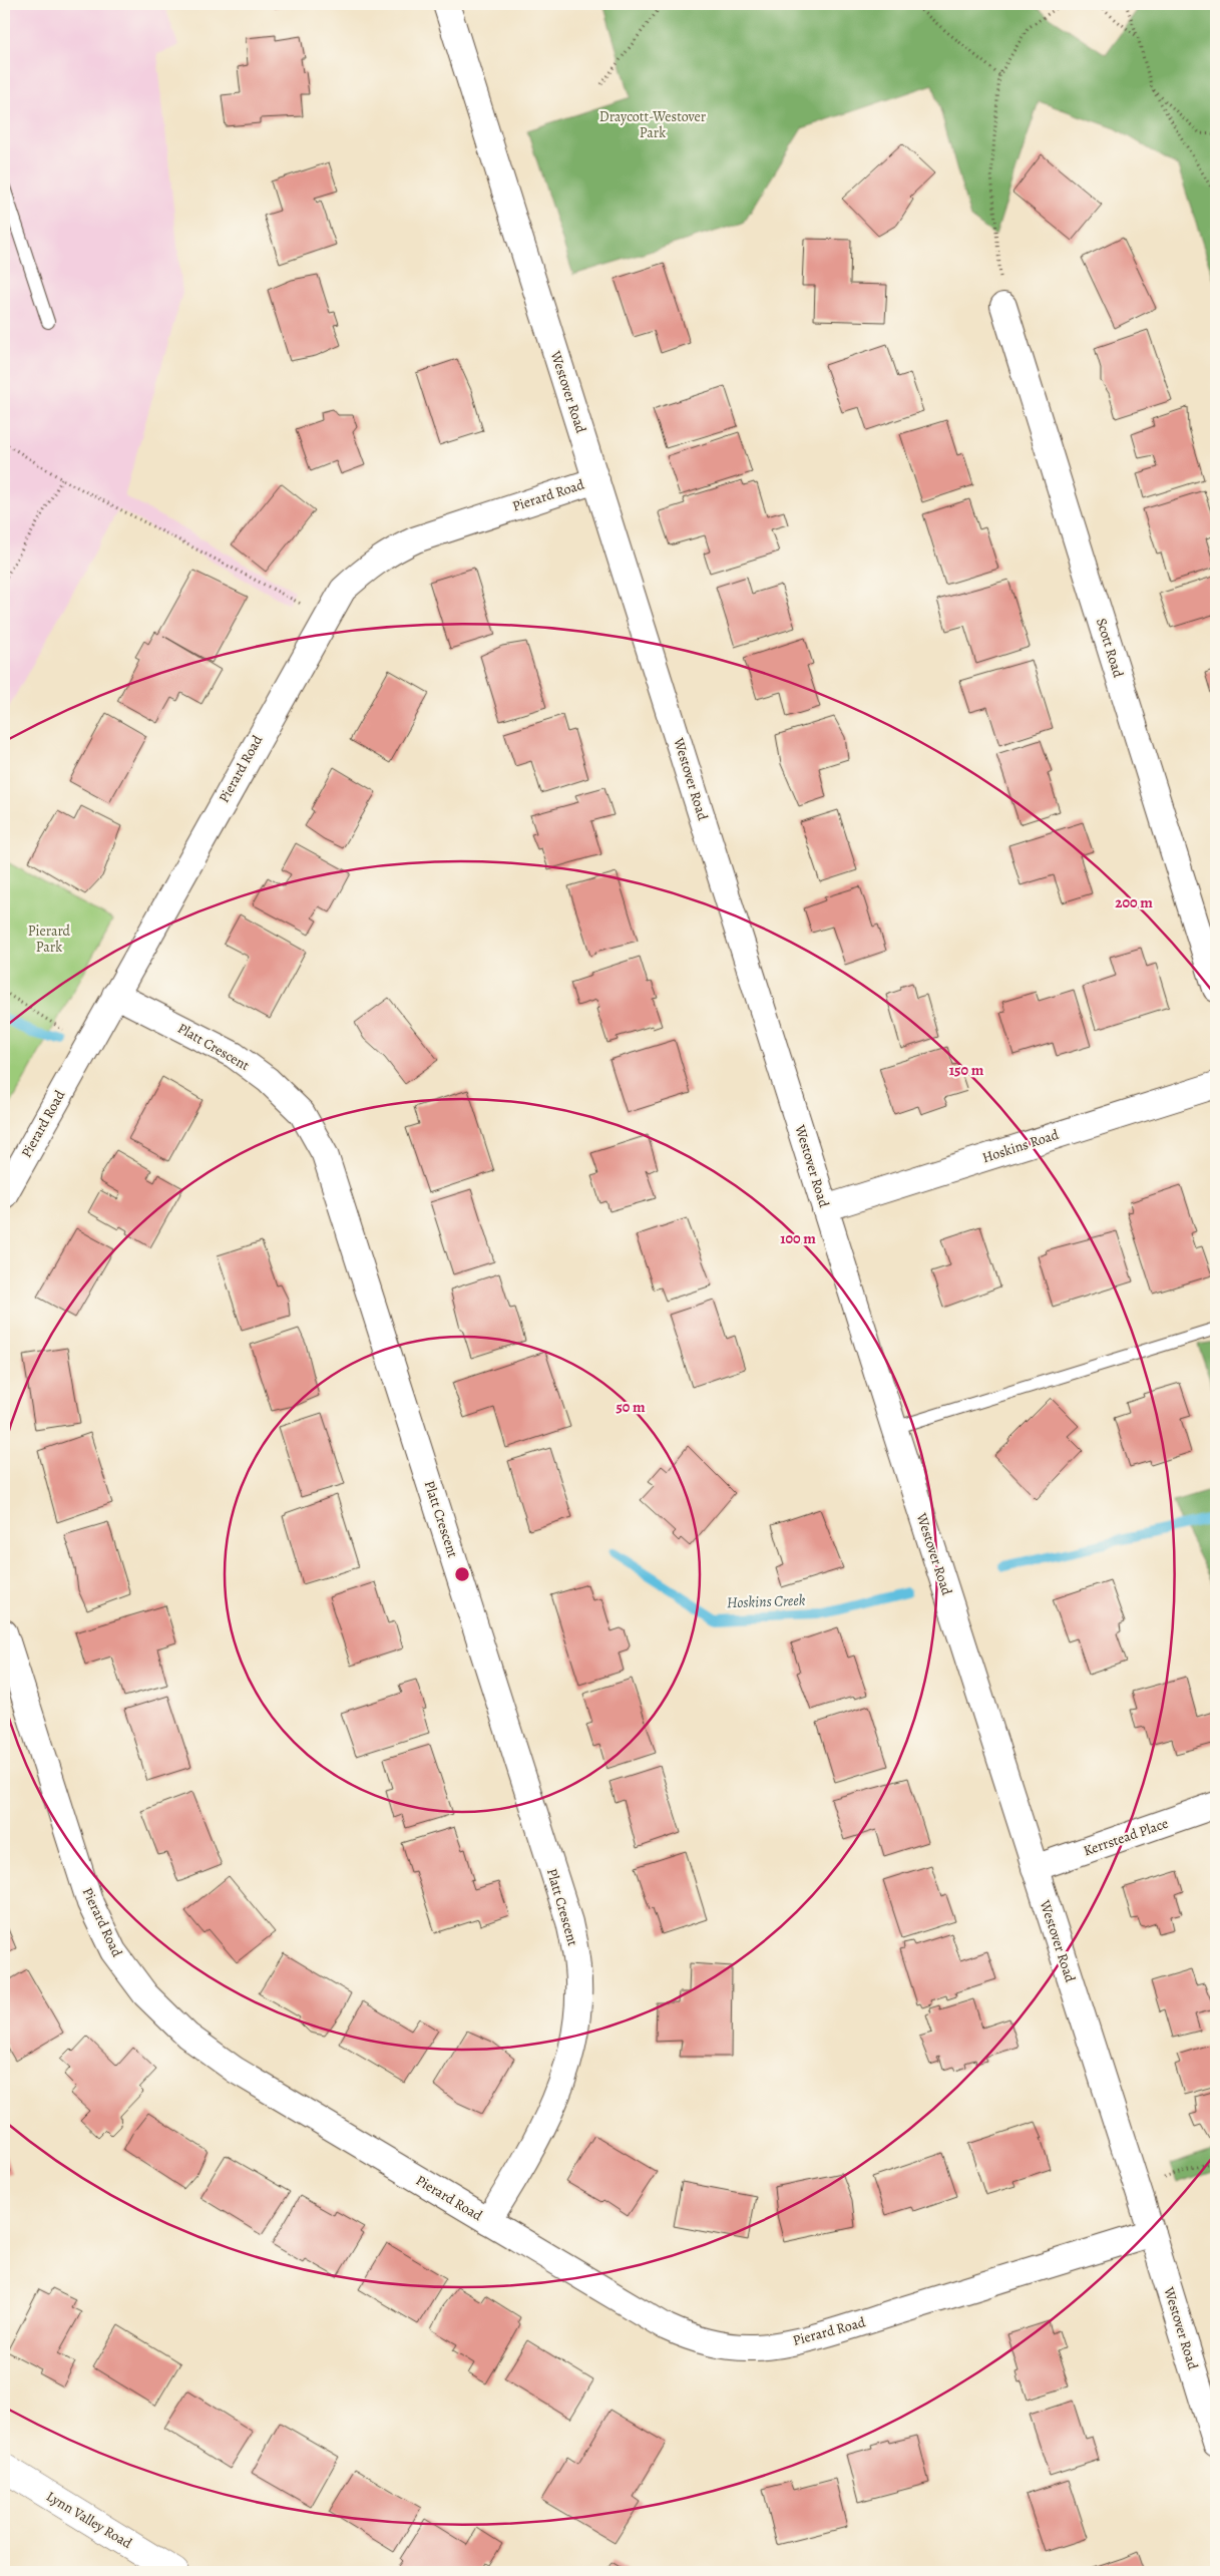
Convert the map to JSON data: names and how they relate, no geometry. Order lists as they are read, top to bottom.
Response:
{
  "streets": {
    "street": [
      "Westover Road",
      "Pierard Road",
      "Scott Road",
      "Platt Crescent",
      "Hoskins Road",
      "Kerrstead Place",
      "Lynn Valley Road"
    ]
  },
  "crossings": [
    ["Westover Road", "Pierard Road"],
    ["Westover Road", "Hoskins Road"],
    ["Westover Road", "Kerrstead Place"],
    ["Pierard Road", "Platt Crescent"]
  ],
  "water": ["Hoskins Creek"],
  "parks": ["Draycott-Westover Park", "Pierard Park"],
  "rings": [
    "200 m",
    "150 m",
    "100 m",
    "50 m"
  ]
}
